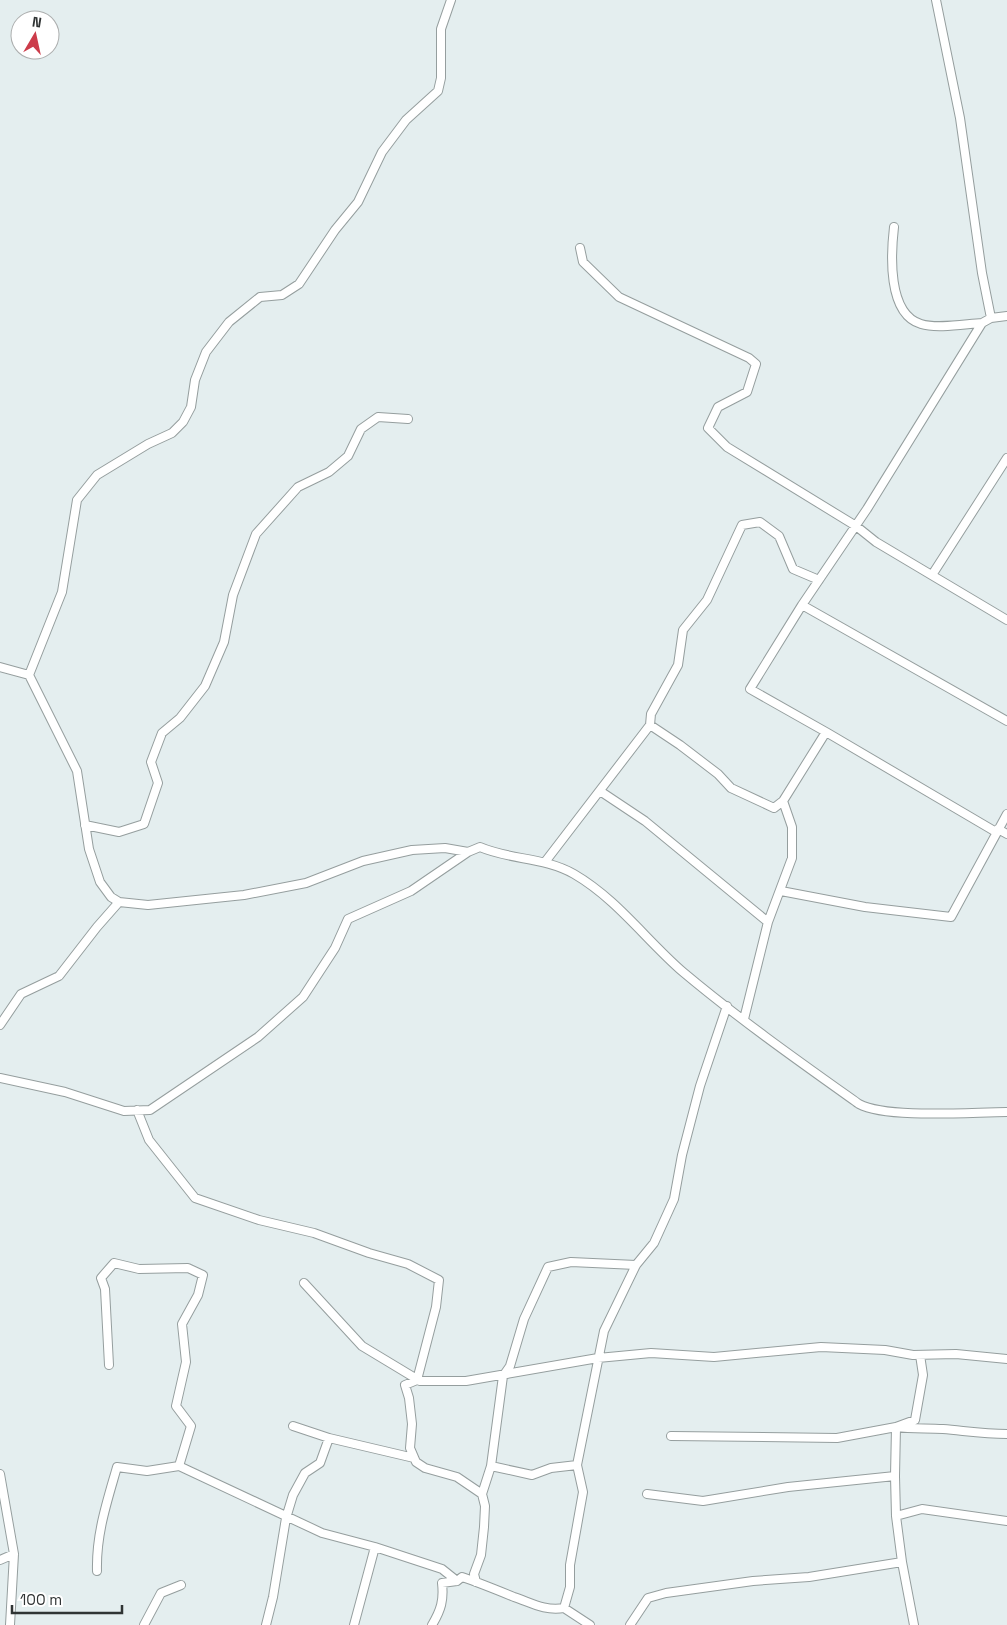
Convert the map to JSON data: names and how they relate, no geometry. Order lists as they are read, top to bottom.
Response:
{
  "scale_bar": "100 m",
  "north": "top"
}
